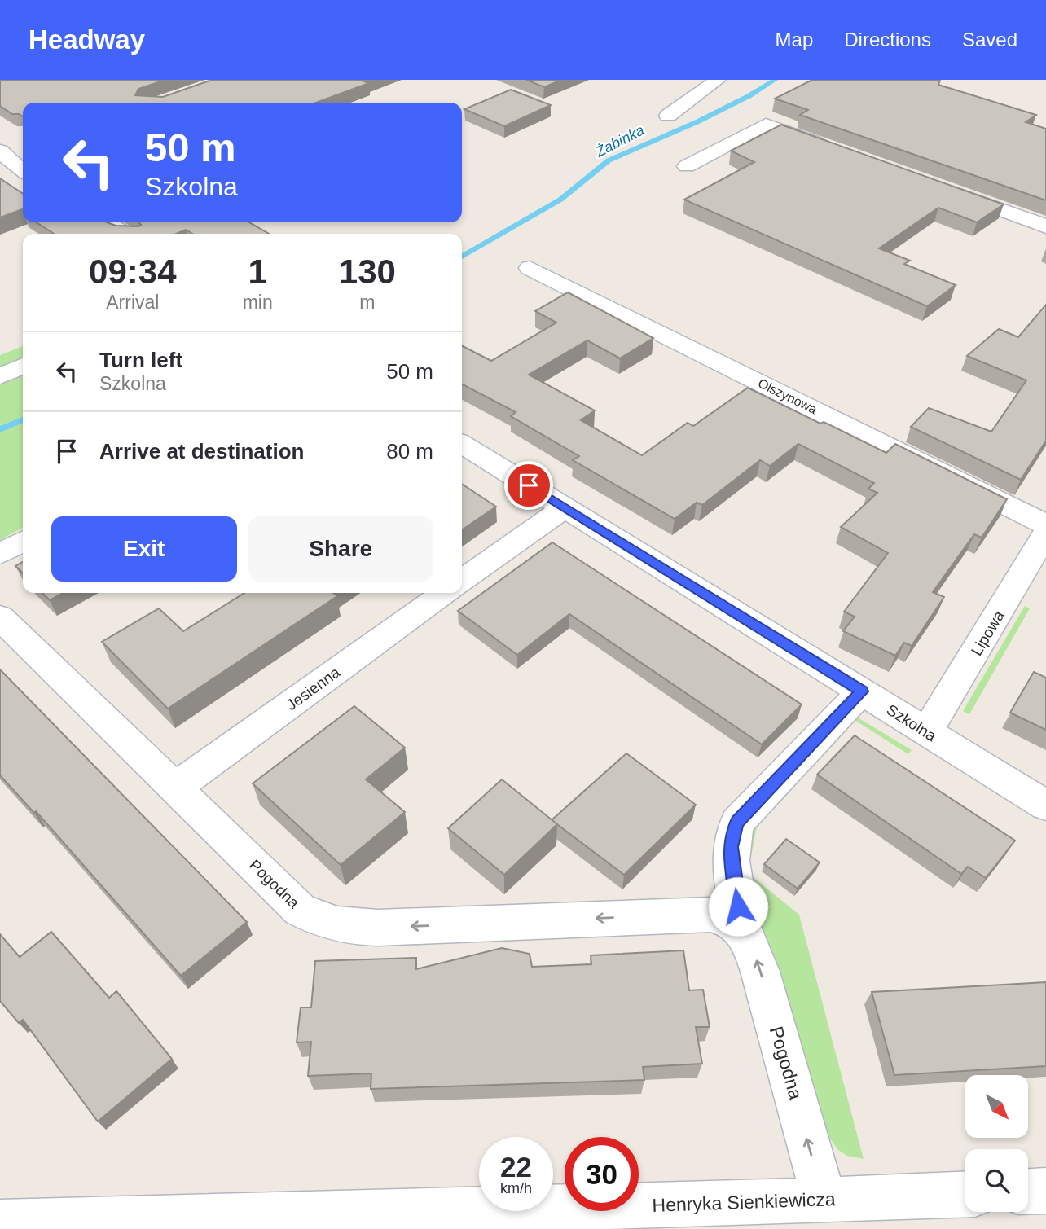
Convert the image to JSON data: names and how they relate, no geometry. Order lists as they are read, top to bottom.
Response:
{
  "streets": {
    "street": [
      "Olszynowa",
      "Lipowa",
      "Jesienna",
      "Szkolna",
      "Pogodna",
      "Henryka Sienkiewicza"
    ]
  },
  "crossings": [
    ["Lipowa", "Szkolna"],
    ["Jesienna", "Pogodna"],
    ["Szkolna", "Pogodna"],
    ["Pogodna", "Henryka Sienkiewicza"]
  ],
  "one_way": ["Pogodna"],
  "water": ["Żabinka"],
  "north": "bottom right",
  "page": {
    "header": "Headway",
    "nav": ["Map", "Directions", "Saved"],
    "turn": ["50 m", "Szkolna"],
    "eta": [
      "09:34",
      "Arrival",
      "1",
      "min",
      "130",
      "m"
    ],
    "list": [
      {
        "name": "Turn left",
        "note": "Szkolna",
        "value": "50 m"
      },
      {
        "name": "Arrive at destination",
        "value": "80 m"
      }
    ],
    "buttons": ["Exit", "Share"],
    "speed": "22 km/h",
    "limit": "30"
  }
}
